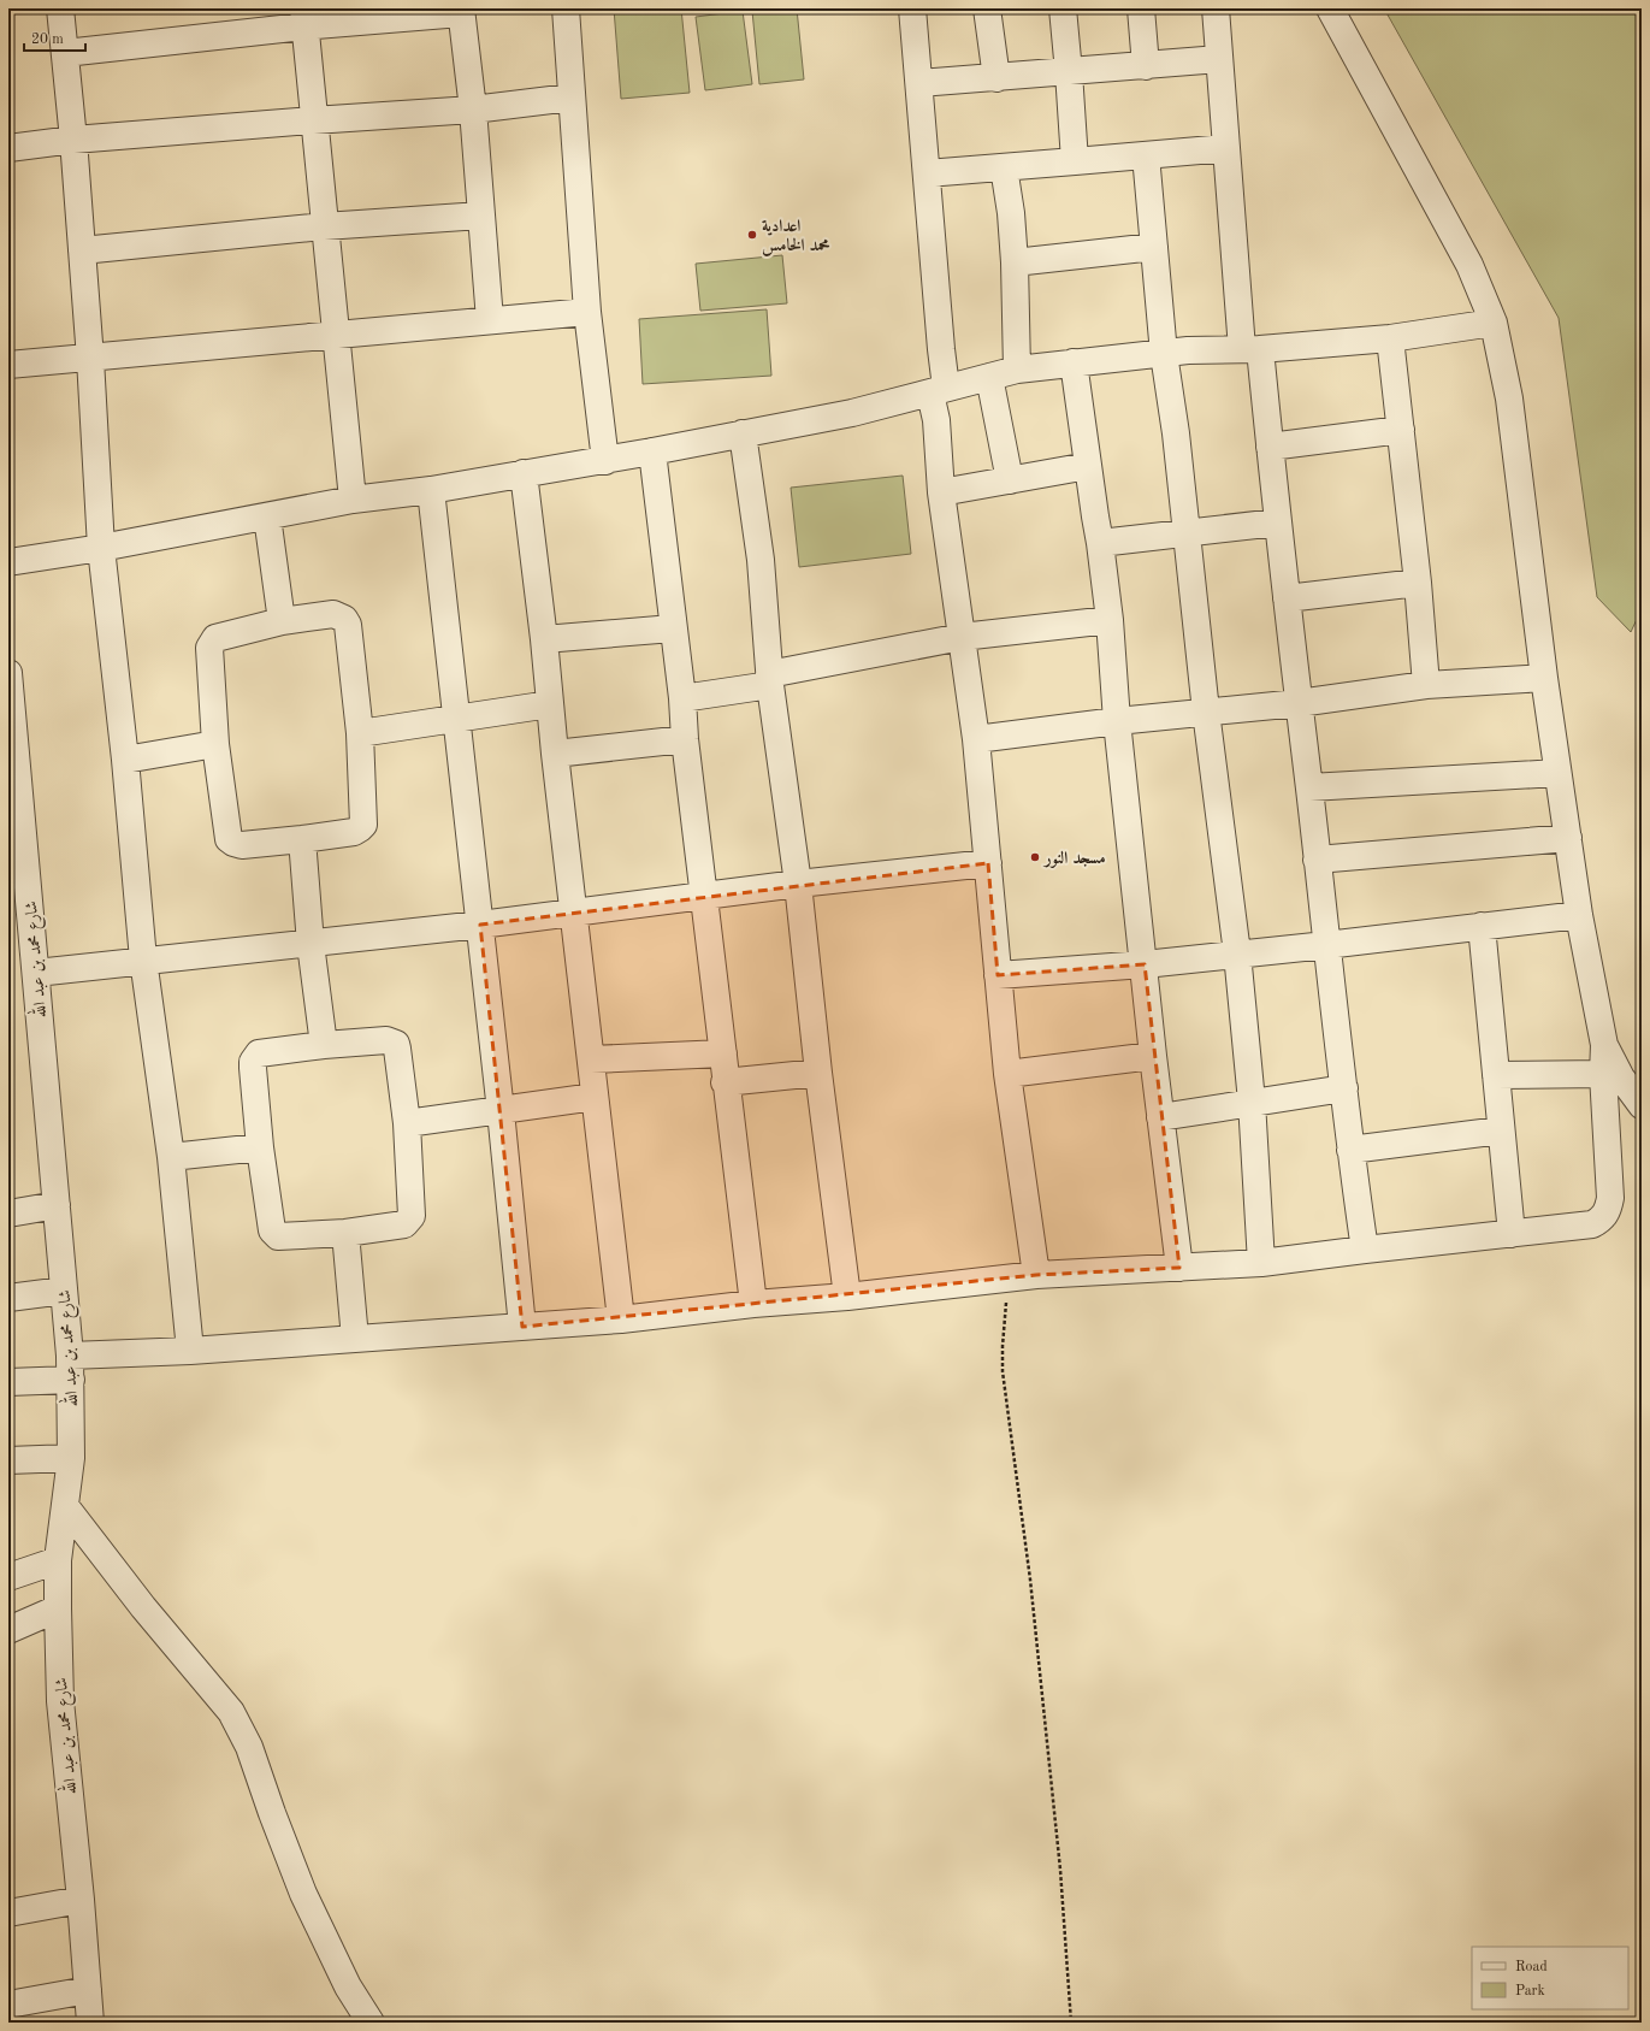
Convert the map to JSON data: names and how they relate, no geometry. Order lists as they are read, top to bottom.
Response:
{
  "streets": {
    "street": ["شارع محمد بن عبد الله"]
  },
  "places": ["اعدادية محمد الخامس", "مسجد النور"],
  "legend": ["Road", "Park"],
  "scale_bar": "20 m"
}
